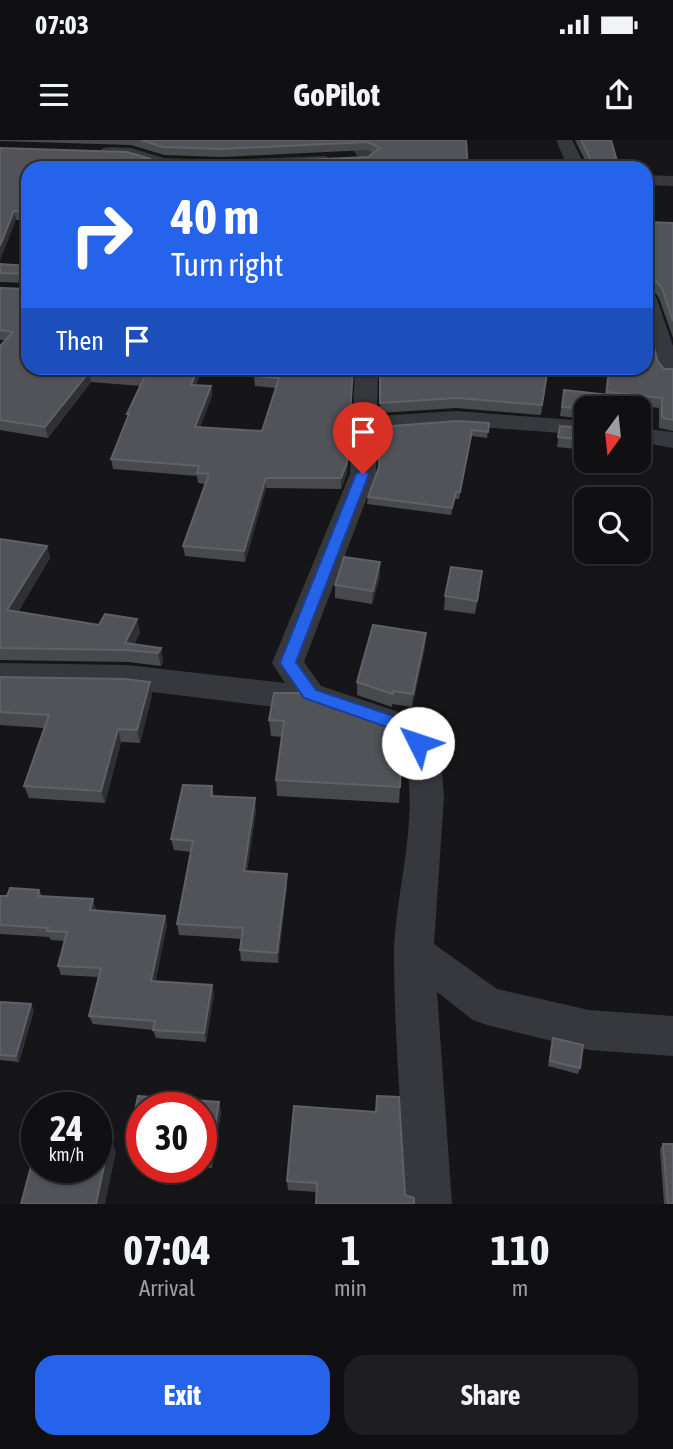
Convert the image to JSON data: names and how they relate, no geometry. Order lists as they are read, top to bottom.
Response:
{
  "north": "bottom",
  "page": {
    "status": "07:03",
    "header": "GoPilot",
    "turn": ["40 m", "Turn right"],
    "then": "Then",
    "speed": "24 km/h",
    "limit": "30",
    "eta": [
      "07:04",
      "Arrival",
      "1",
      "min",
      "110",
      "m"
    ],
    "buttons": ["Exit", "Share"]
  }
}
